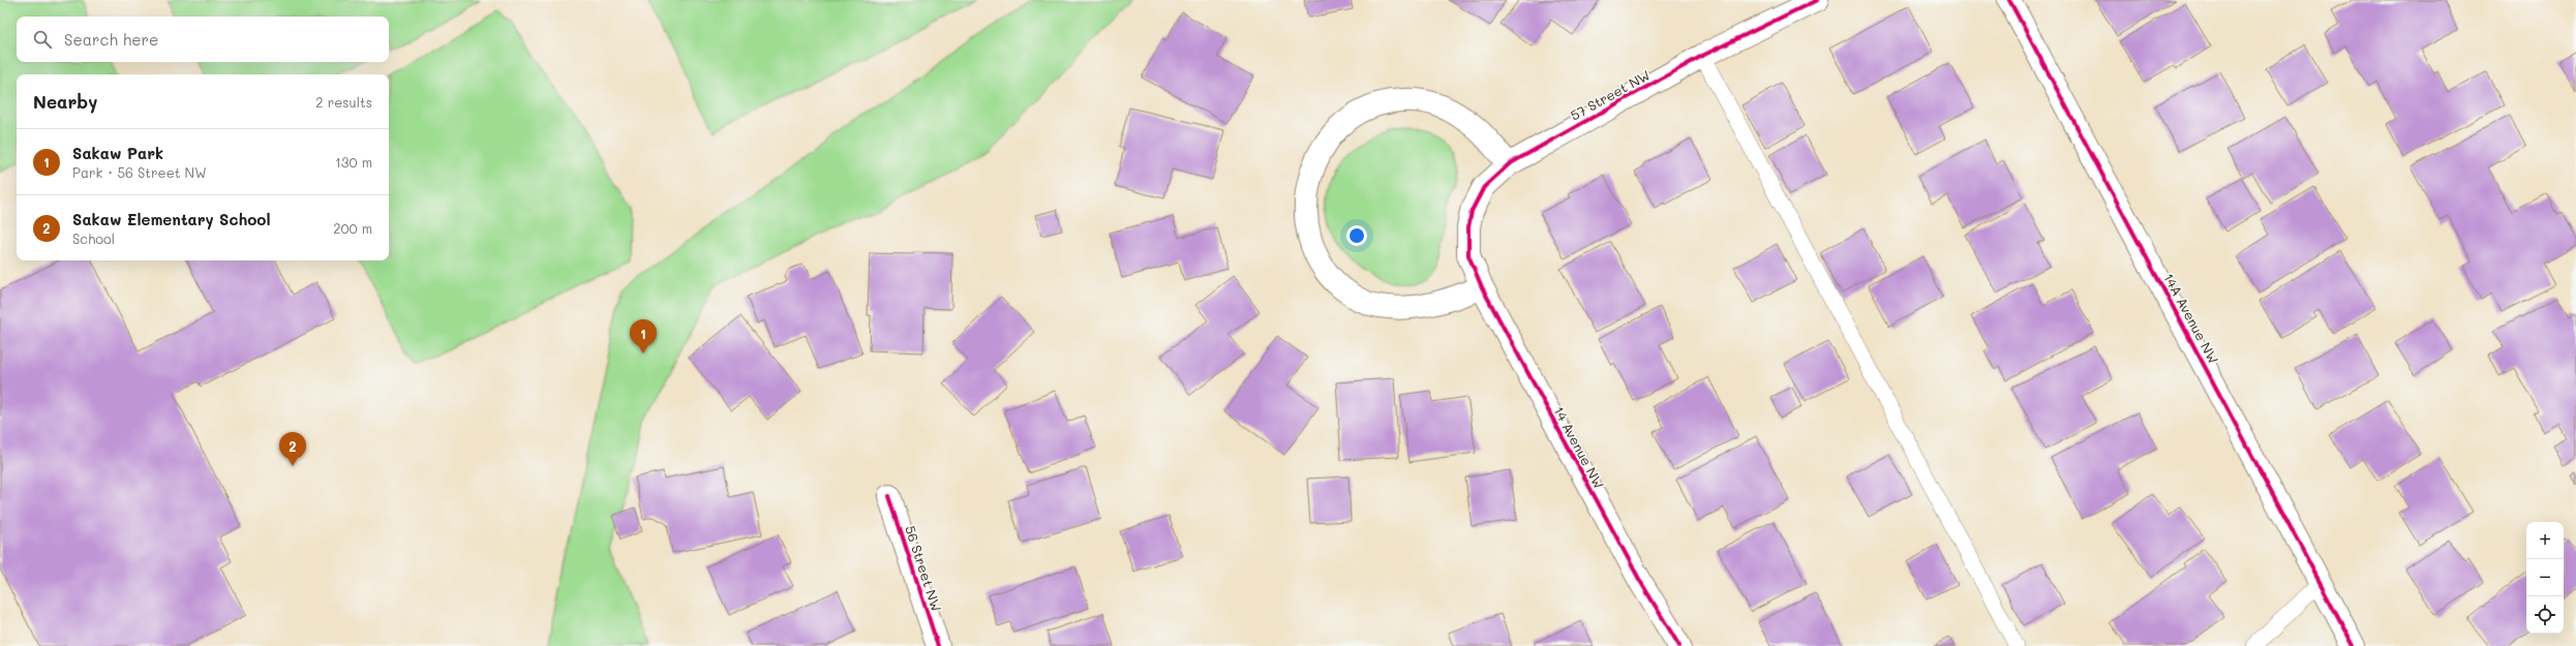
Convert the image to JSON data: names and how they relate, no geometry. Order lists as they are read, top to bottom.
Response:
{
  "streets": {
    "street": [
      "57 Street NW",
      "14A Avenue NW",
      "14 Avenue NW",
      "56 Street NW"
    ]
  },
  "crossings": [
    ["57 Street NW", "14 Avenue NW"]
  ],
  "page": {
    "search": "Search here",
    "heading": ["Nearby", "2 results"],
    "list": [
      {
        "mark": "1",
        "name": "Sakaw Park",
        "note": "Park · 56 Street NW",
        "value": "130 m"
      },
      {
        "mark": "2",
        "name": "Sakaw Elementary School",
        "note": "School",
        "value": "200 m"
      }
    ],
    "pins": ["1", "2"],
    "map_buttons": ["+", "−"]
  }
}
